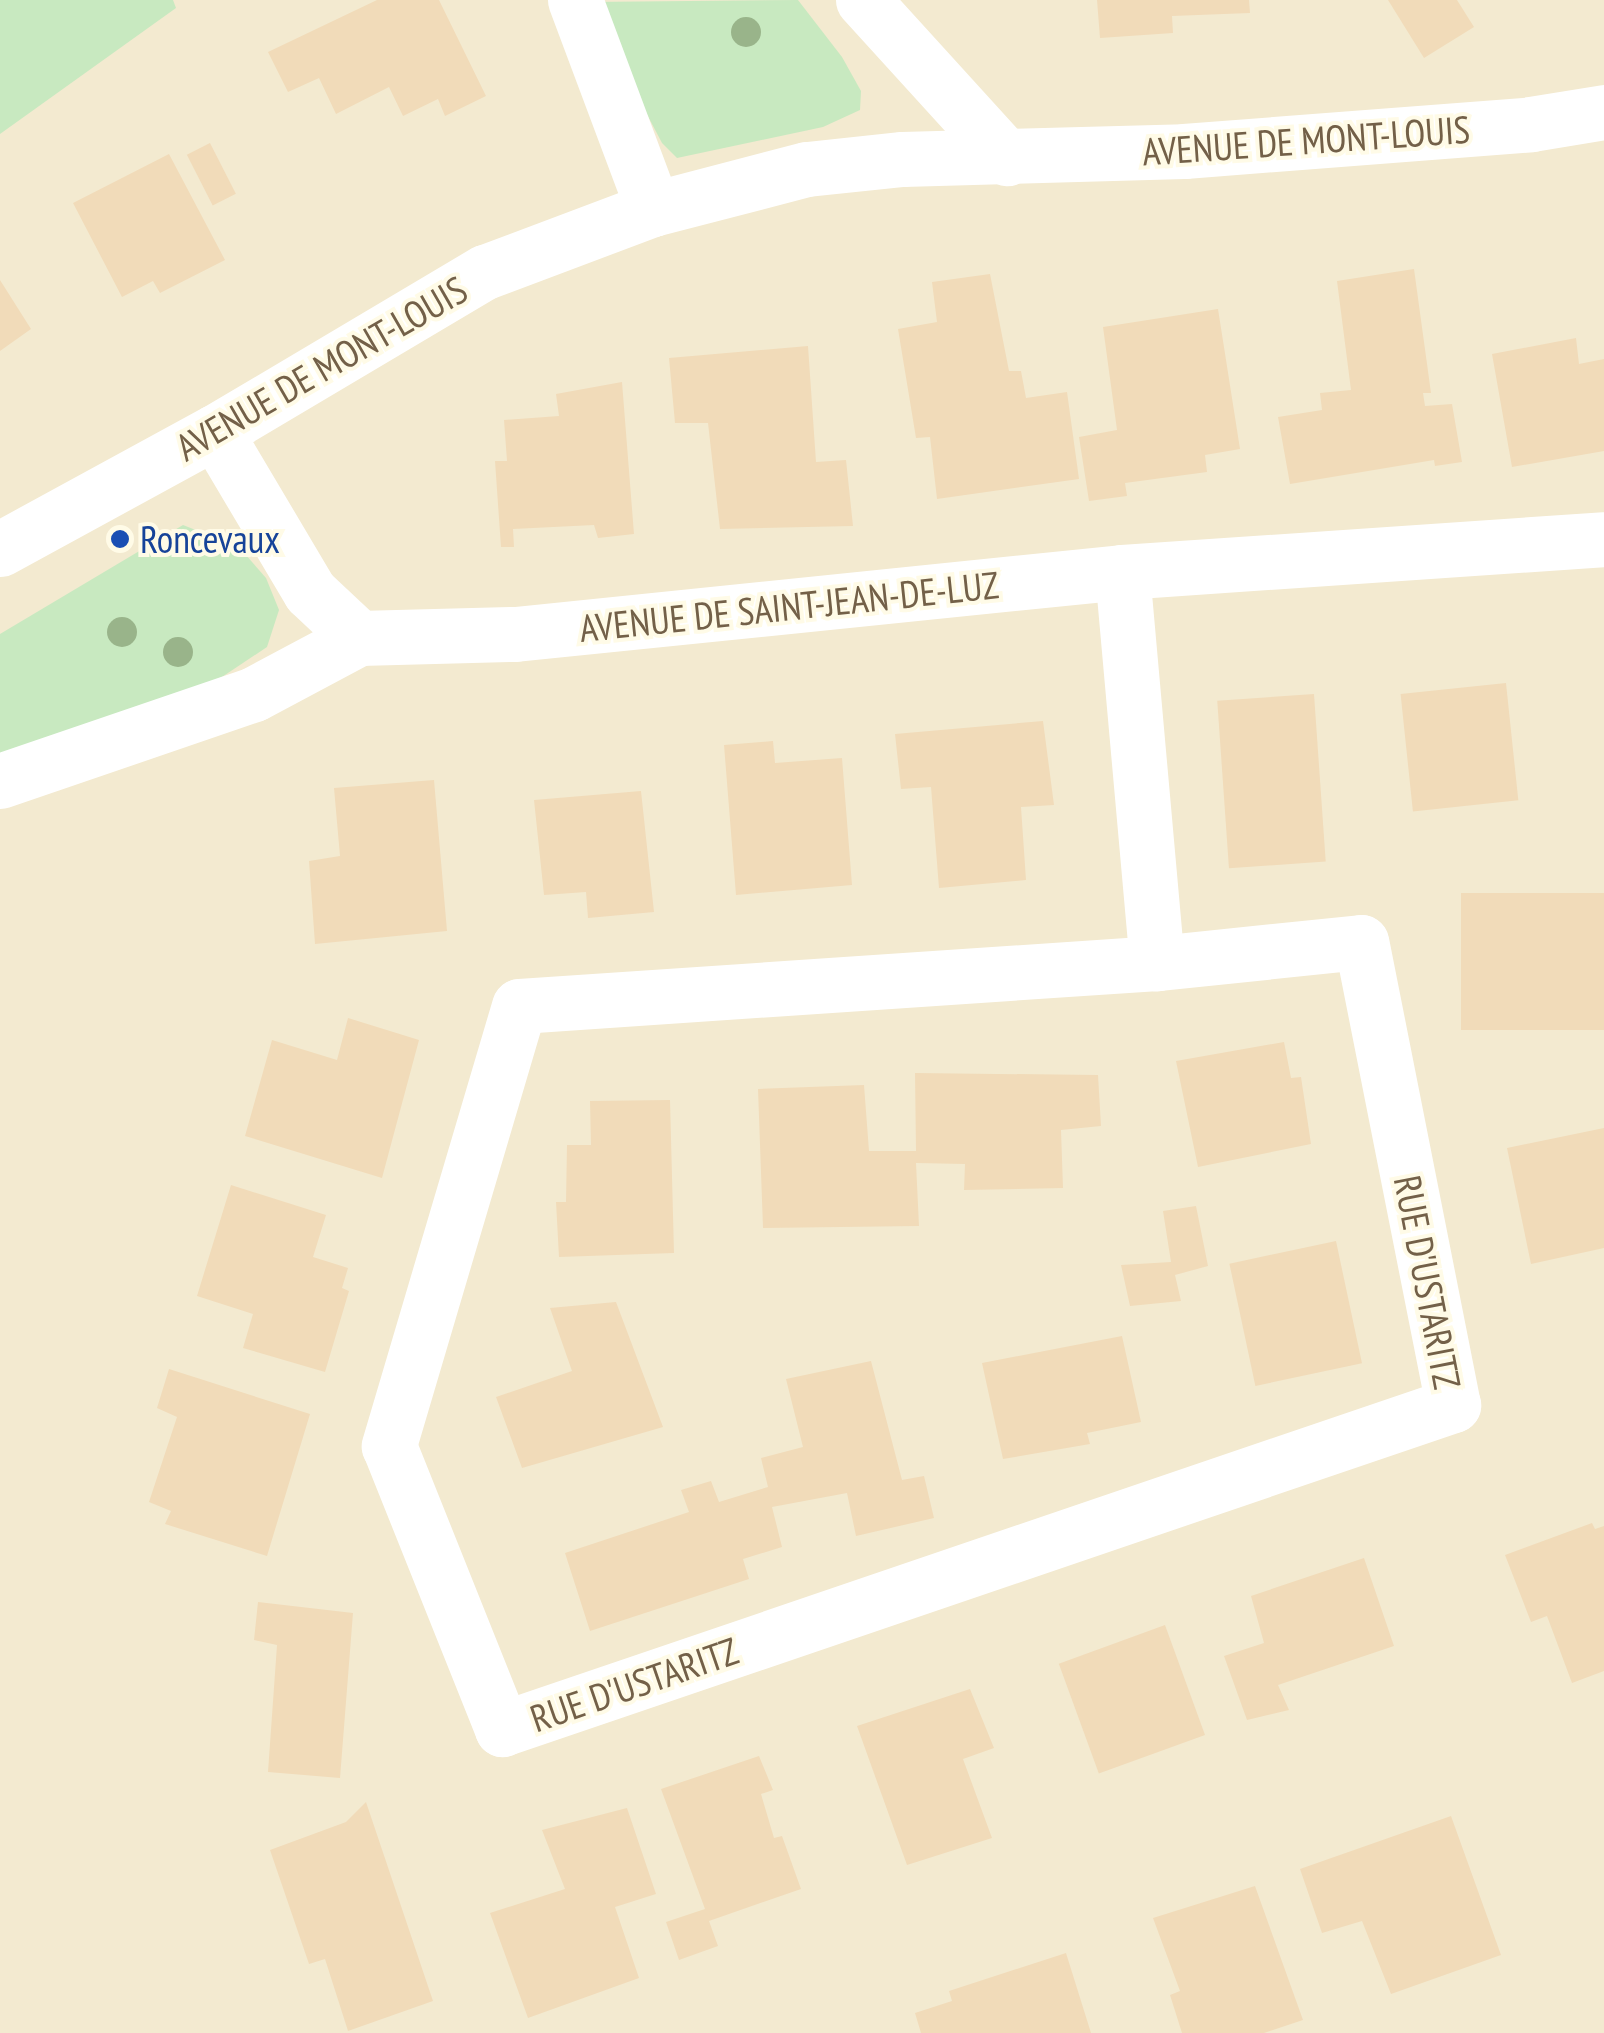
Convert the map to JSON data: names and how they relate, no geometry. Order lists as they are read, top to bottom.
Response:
{
  "streets": {
    "street": ["AVENUE DE MONT-LOUIS", "AVENUE DE SAINT-JEAN-DE-LUZ", "RUE D'USTARITZ"]
  },
  "places": ["Roncevaux"]
}
